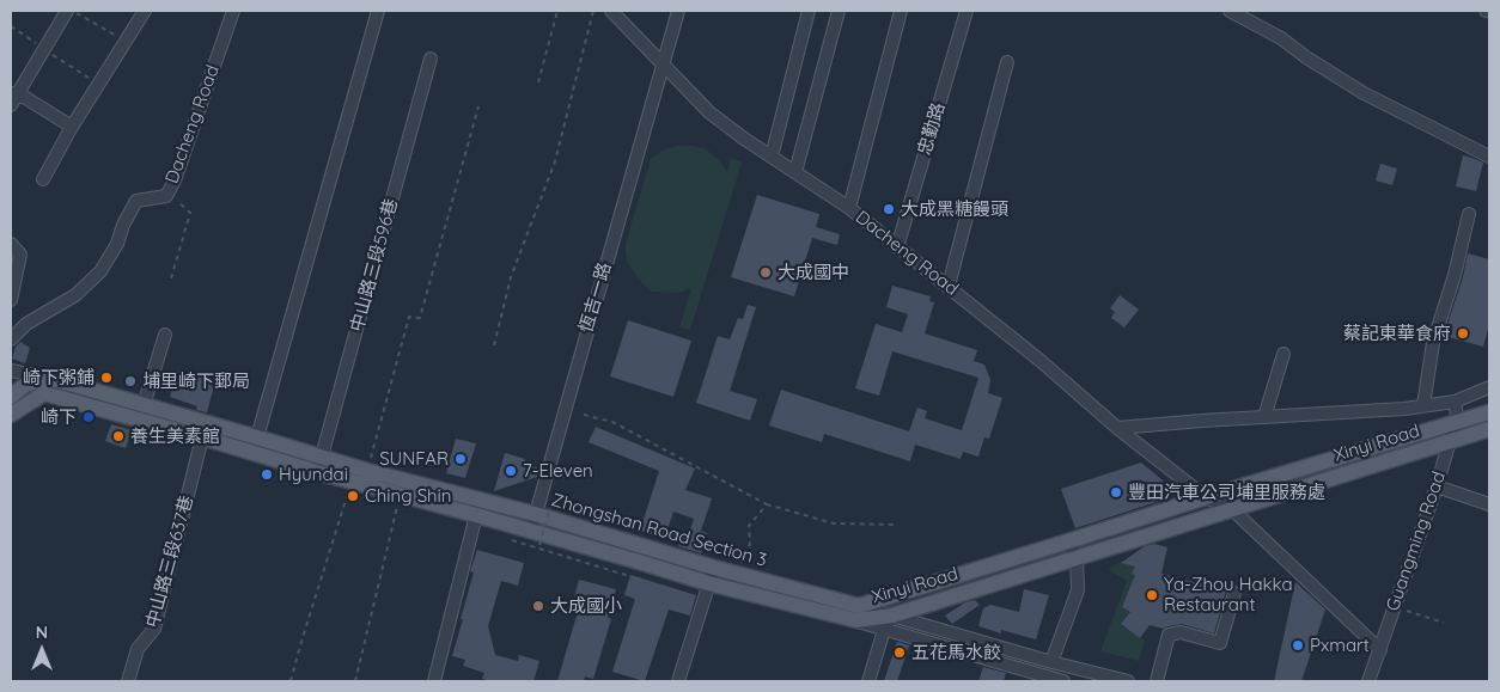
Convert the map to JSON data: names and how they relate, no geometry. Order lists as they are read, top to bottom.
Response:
{
  "streets": {
    "main road": ["Xinyi Road", "Zhongshan Road Section 3"],
    "street": [
      "Dacheng Road",
      "忠勤路",
      "中山路三段596巷",
      "恆吉一路",
      "Guangming Road",
      "中山路三段637巷"
    ]
  },
  "crossings": [
    ["Dacheng Road", "忠勤路"],
    ["Dacheng Road", "恆吉一路"],
    ["Dacheng Road", "Xinyi Road"],
    ["Dacheng Road", "Guangming Road"],
    ["中山路三段596巷", "Zhongshan Road Section 3"],
    ["恆吉一路", "Zhongshan Road Section 3"],
    ["Xinyi Road", "Zhongshan Road Section 3"],
    ["Xinyi Road", "Guangming Road"],
    ["Zhongshan Road Section 3", "中山路三段637巷"]
  ],
  "places": [
    "大成黑糖饅頭",
    "大成國中",
    "蔡記東華食府",
    "崎下粥鋪",
    "埔里崎下郵局",
    "崎下",
    "養生美素館",
    "SUNFAR",
    "7-Eleven",
    "Hyundai",
    "豐田汽車公司埔里服務處",
    "Ching Shin",
    "Ya-Zhou Hakka Restaurant",
    "大成國小",
    "Pxmart",
    "五花馬水餃"
  ],
  "north": "top"
}
